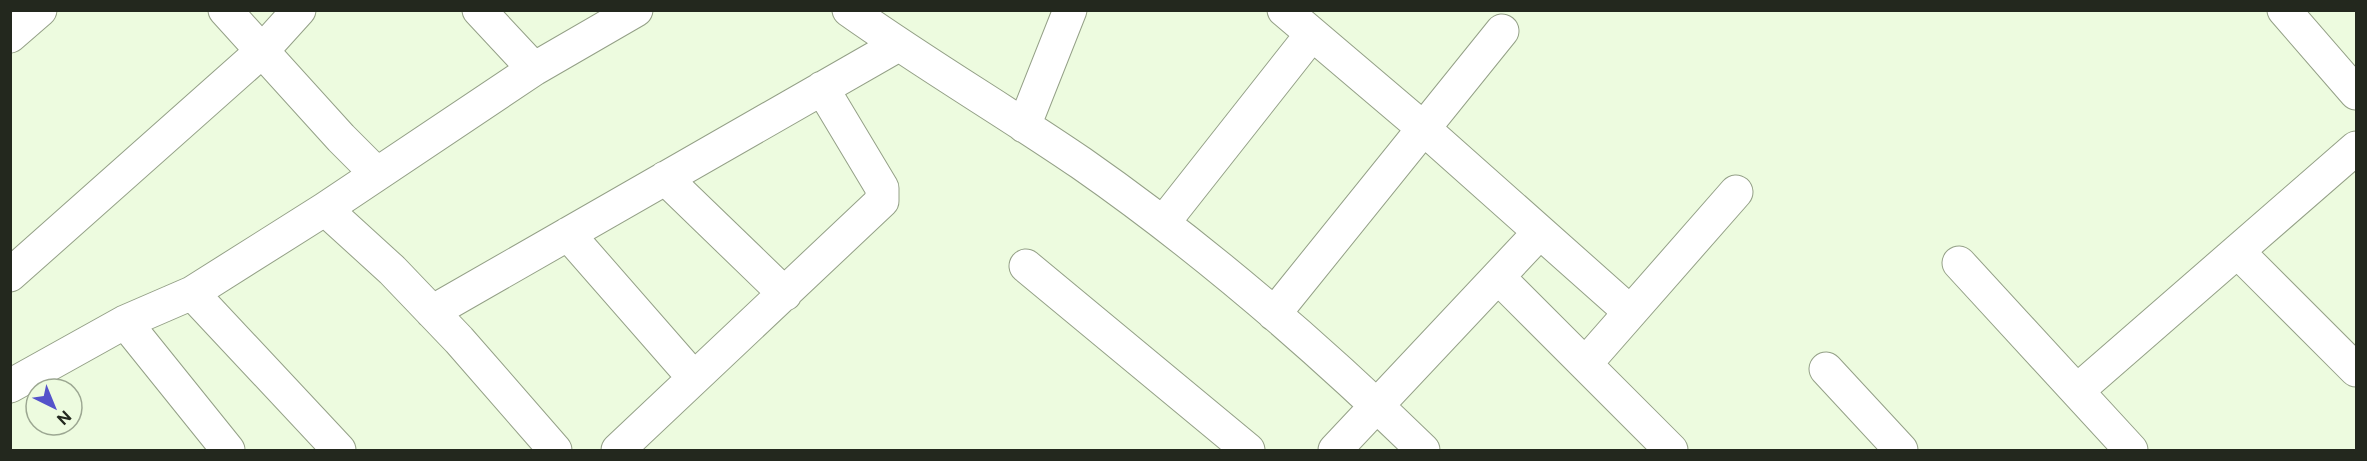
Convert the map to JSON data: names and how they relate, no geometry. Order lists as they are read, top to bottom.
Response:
{
  "north": "bottom right"
}
